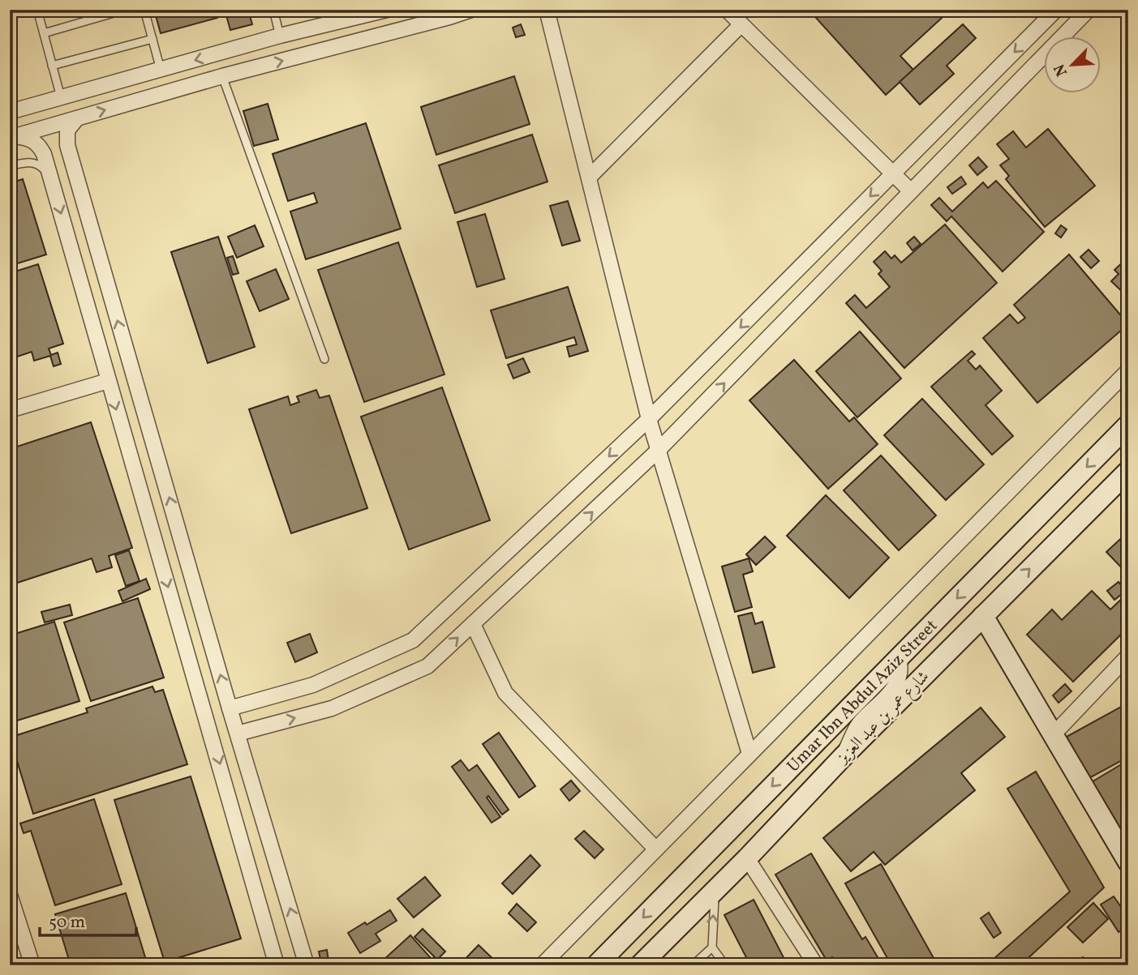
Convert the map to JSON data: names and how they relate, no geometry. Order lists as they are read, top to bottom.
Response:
{
  "streets": {
    "main road": ["Umar Ibn Abdul Aziz Street", "شارع عمر بن عبد العزيز"]
  },
  "one_way": ["Umar Ibn Abdul Aziz Street"],
  "scale_bar": "50 m",
  "north": "bottom left"
}
